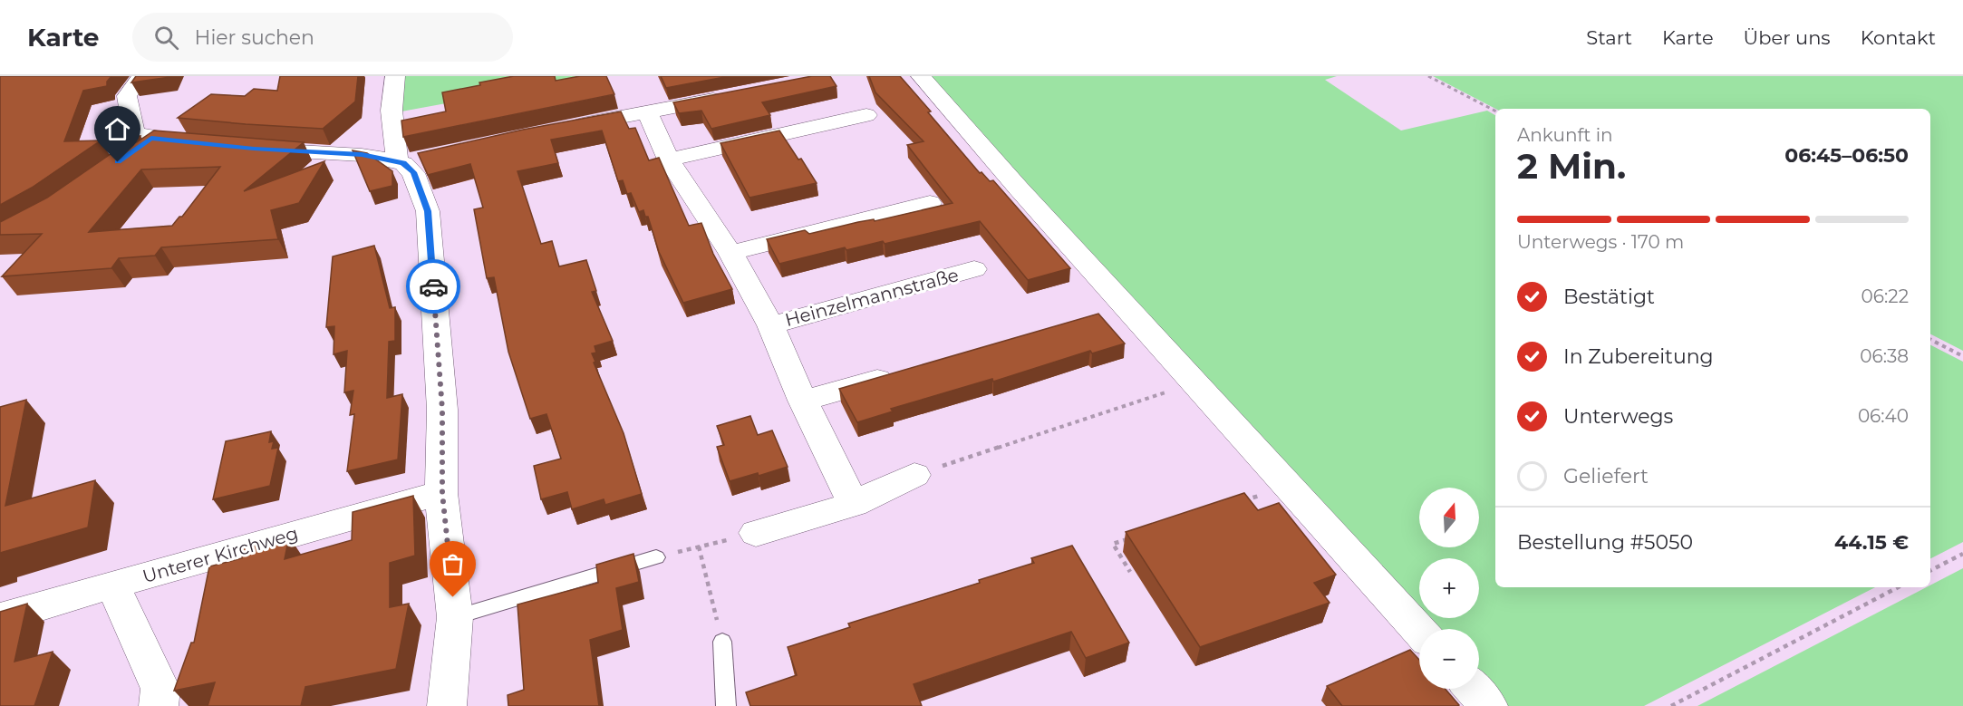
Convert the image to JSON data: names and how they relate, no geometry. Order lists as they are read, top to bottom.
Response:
{
  "streets": {
    "street": ["Heinzelmannstraße", "Unterer Kirchweg"]
  },
  "north": "top",
  "page": {
    "header": "Karte",
    "search": "Hier suchen",
    "nav": [
      "Start",
      "Karte",
      "Über uns",
      "Kontakt"
    ],
    "heading": ["2 Min.", "Ankunft in", "06:45–06:50"],
    "panel": ["Bestellung #5050", "44.15 €"],
    "bar": "Unterwegs · 170 m",
    "list": [
      ["Bestätigt", "06:22"],
      ["In Zubereitung", "06:38"],
      ["Unterwegs", "06:40"],
      "Geliefert"
    ],
    "map_buttons": ["+", "−"]
  }
}
